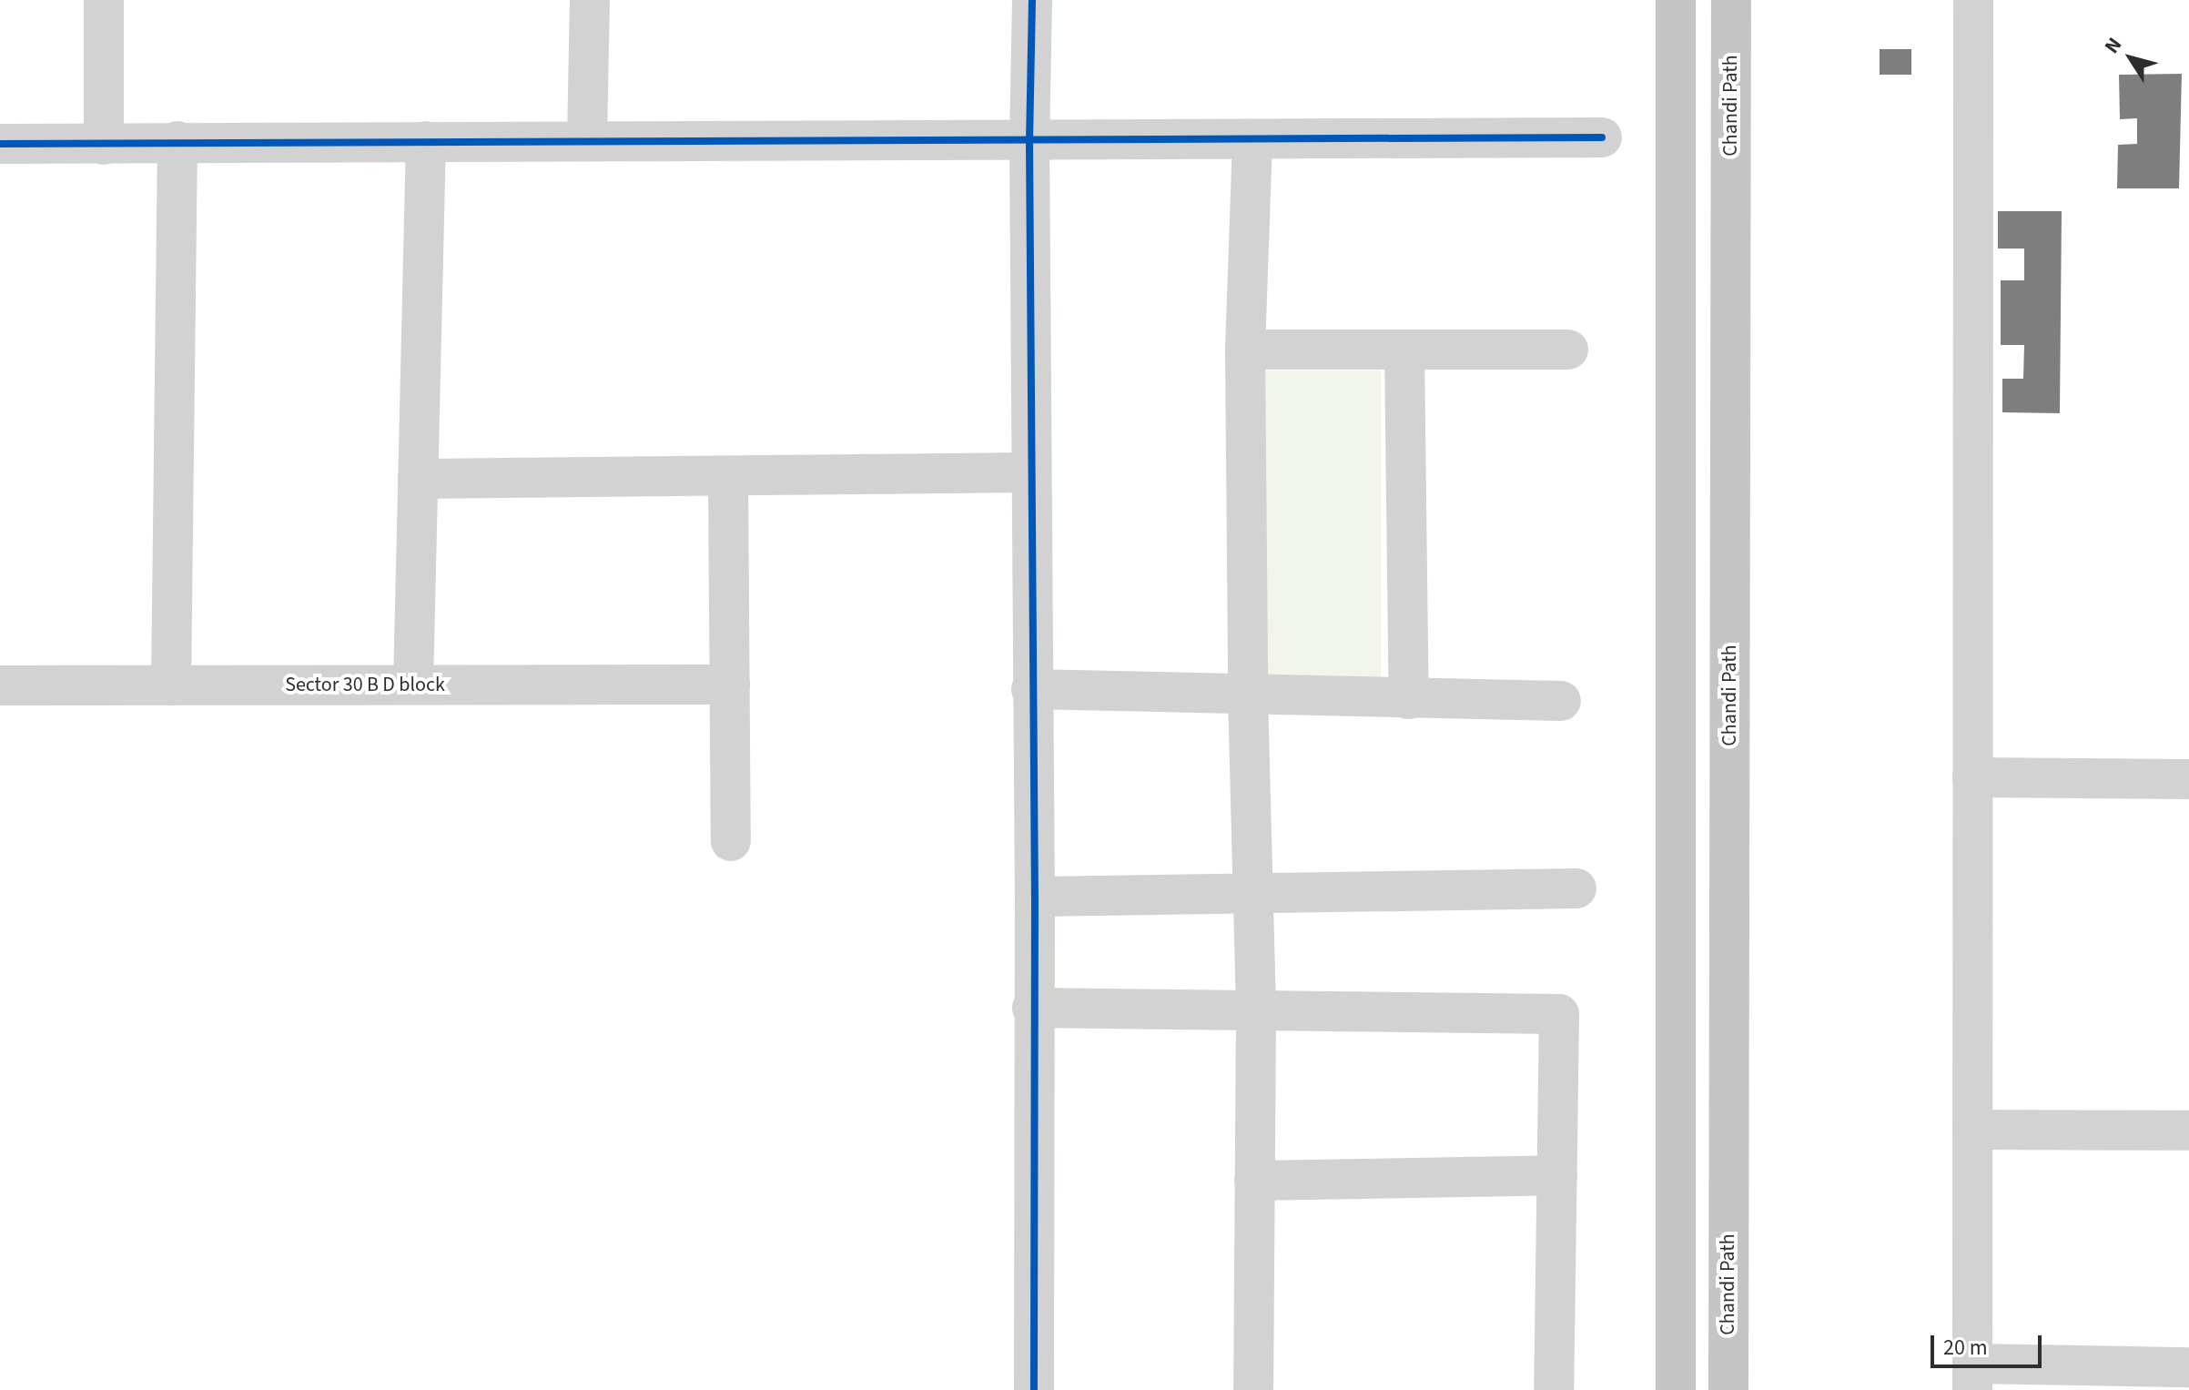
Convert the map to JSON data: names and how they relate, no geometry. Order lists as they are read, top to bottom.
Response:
{
  "streets": {
    "main road": ["Chandi Path"],
    "street": ["Sector 30 B D block"]
  },
  "scale_bar": "20 m",
  "north": "top left"
}
